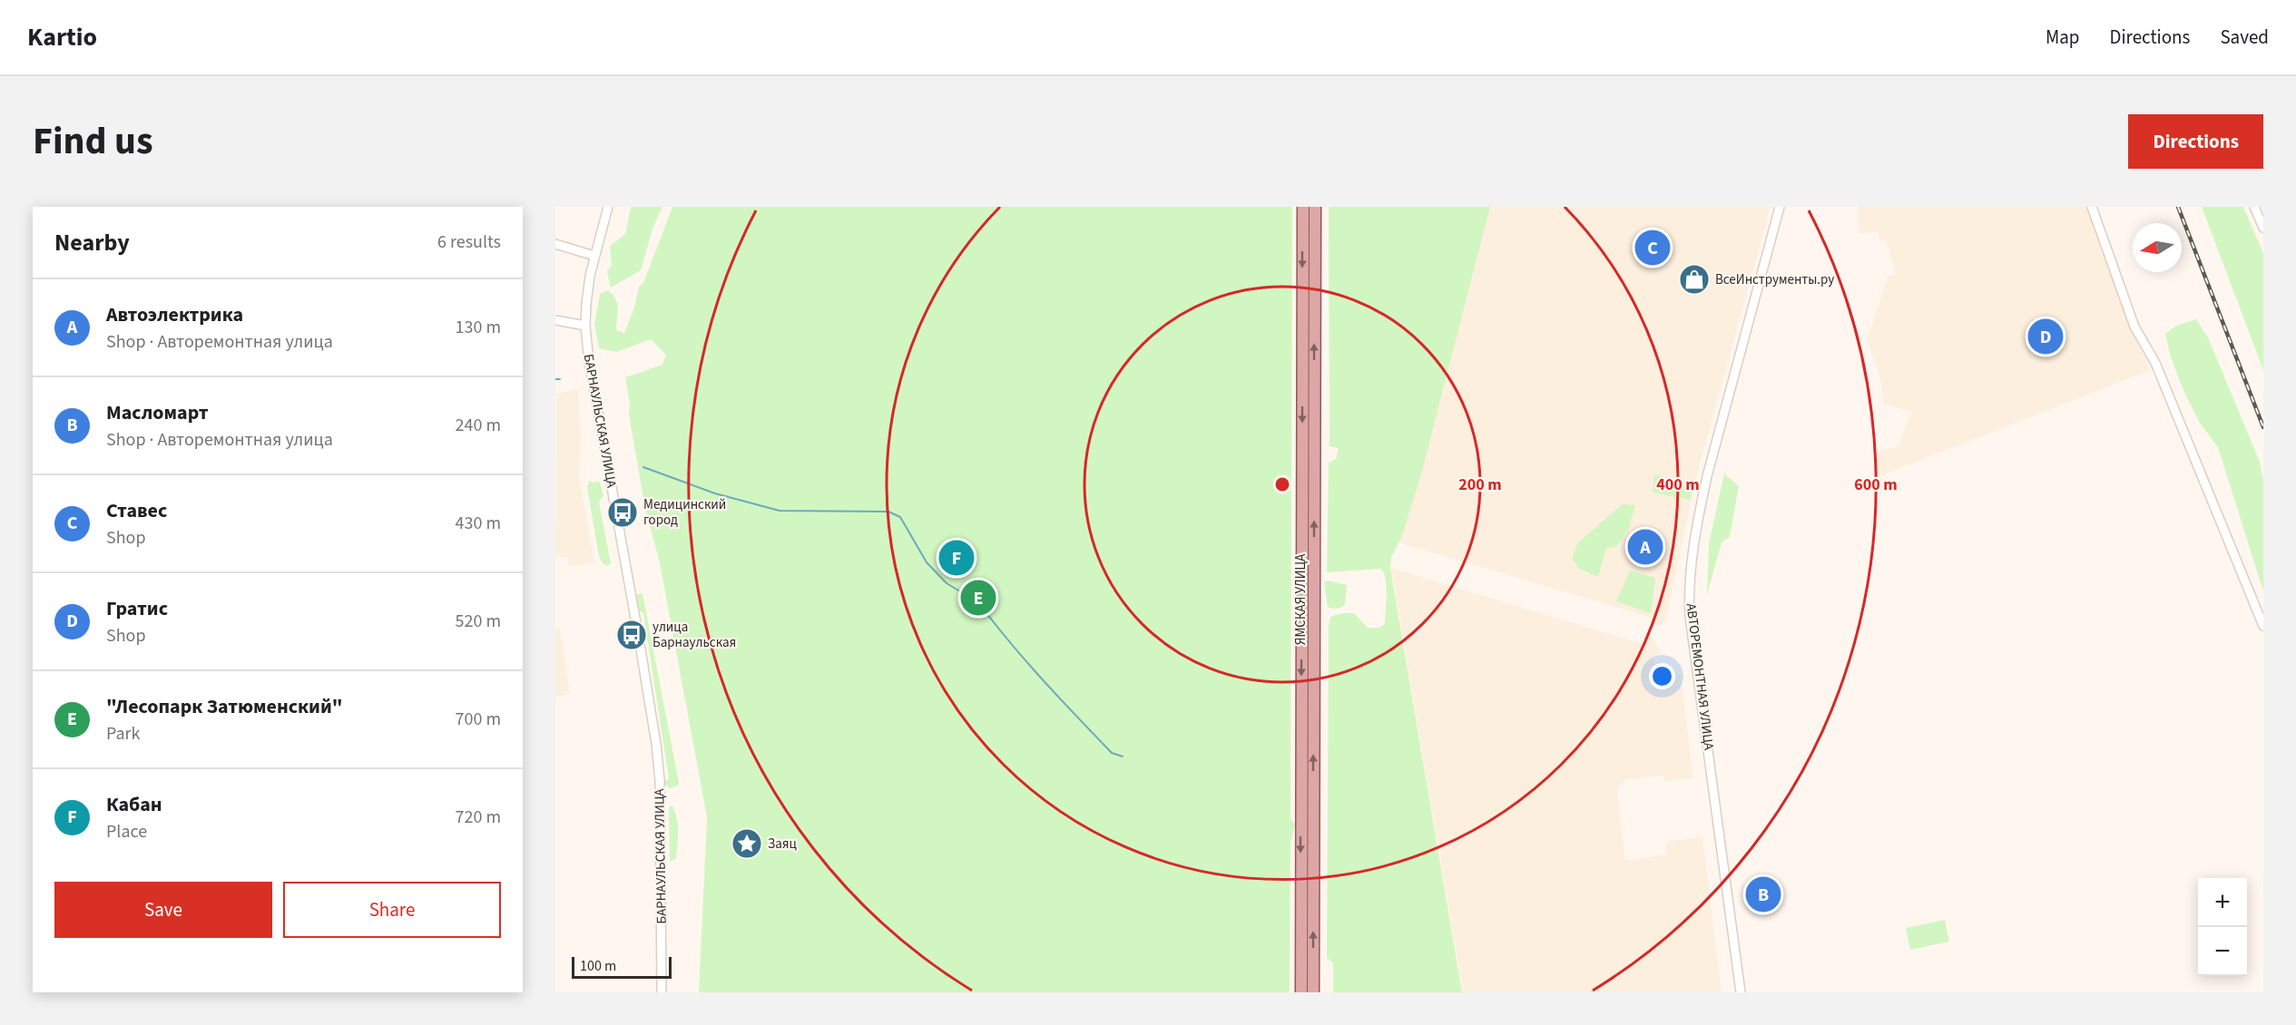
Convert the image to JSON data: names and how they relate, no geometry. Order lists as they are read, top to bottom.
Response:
{
  "streets": {
    "main road": ["ЯМСКАЯ УЛИЦА"],
    "street": ["БАРНАУЛЬСКАЯ УЛИЦА", "АВТОРЕМОНТНАЯ УЛИЦА"]
  },
  "places": {
    "shop": ["ВсеИнструменты.ру"],
    "bus stop": ["Медицинский город", "улица Барнаульская"],
    "place": ["Заяц"]
  },
  "scale_bar": "100 m",
  "north": "left",
  "page": {
    "header": "Kartio",
    "nav": ["Map", "Directions", "Saved"],
    "title": "Find us",
    "buttons": [
      "Directions",
      ["Save", "Share"]
    ],
    "heading": ["Nearby", "6 results"],
    "pins": [
      "C",
      "D",
      "A",
      "F",
      "E",
      "B"
    ],
    "list": [
      {
        "mark": "A",
        "name": "Автоэлектрика",
        "note": "Shop · Авторемонтная улица",
        "value": "130 m"
      },
      {
        "mark": "B",
        "name": "Масломарт",
        "note": "Shop · Авторемонтная улица",
        "value": "240 m"
      },
      {
        "mark": "C",
        "name": "Ставес",
        "note": "Shop",
        "value": "430 m"
      },
      {
        "mark": "D",
        "name": "Гратис",
        "note": "Shop",
        "value": "520 m"
      },
      {
        "mark": "E",
        "name": "\"Лесопарк Затюменский\"",
        "note": "Park",
        "value": "700 m"
      },
      {
        "mark": "F",
        "name": "Кабан",
        "note": "Place",
        "value": "720 m"
      }
    ],
    "map_buttons": ["+", "−"],
    "scale": "100 m"
  },
  "rings": ["200 m", "400 m", "600 m"]
}
